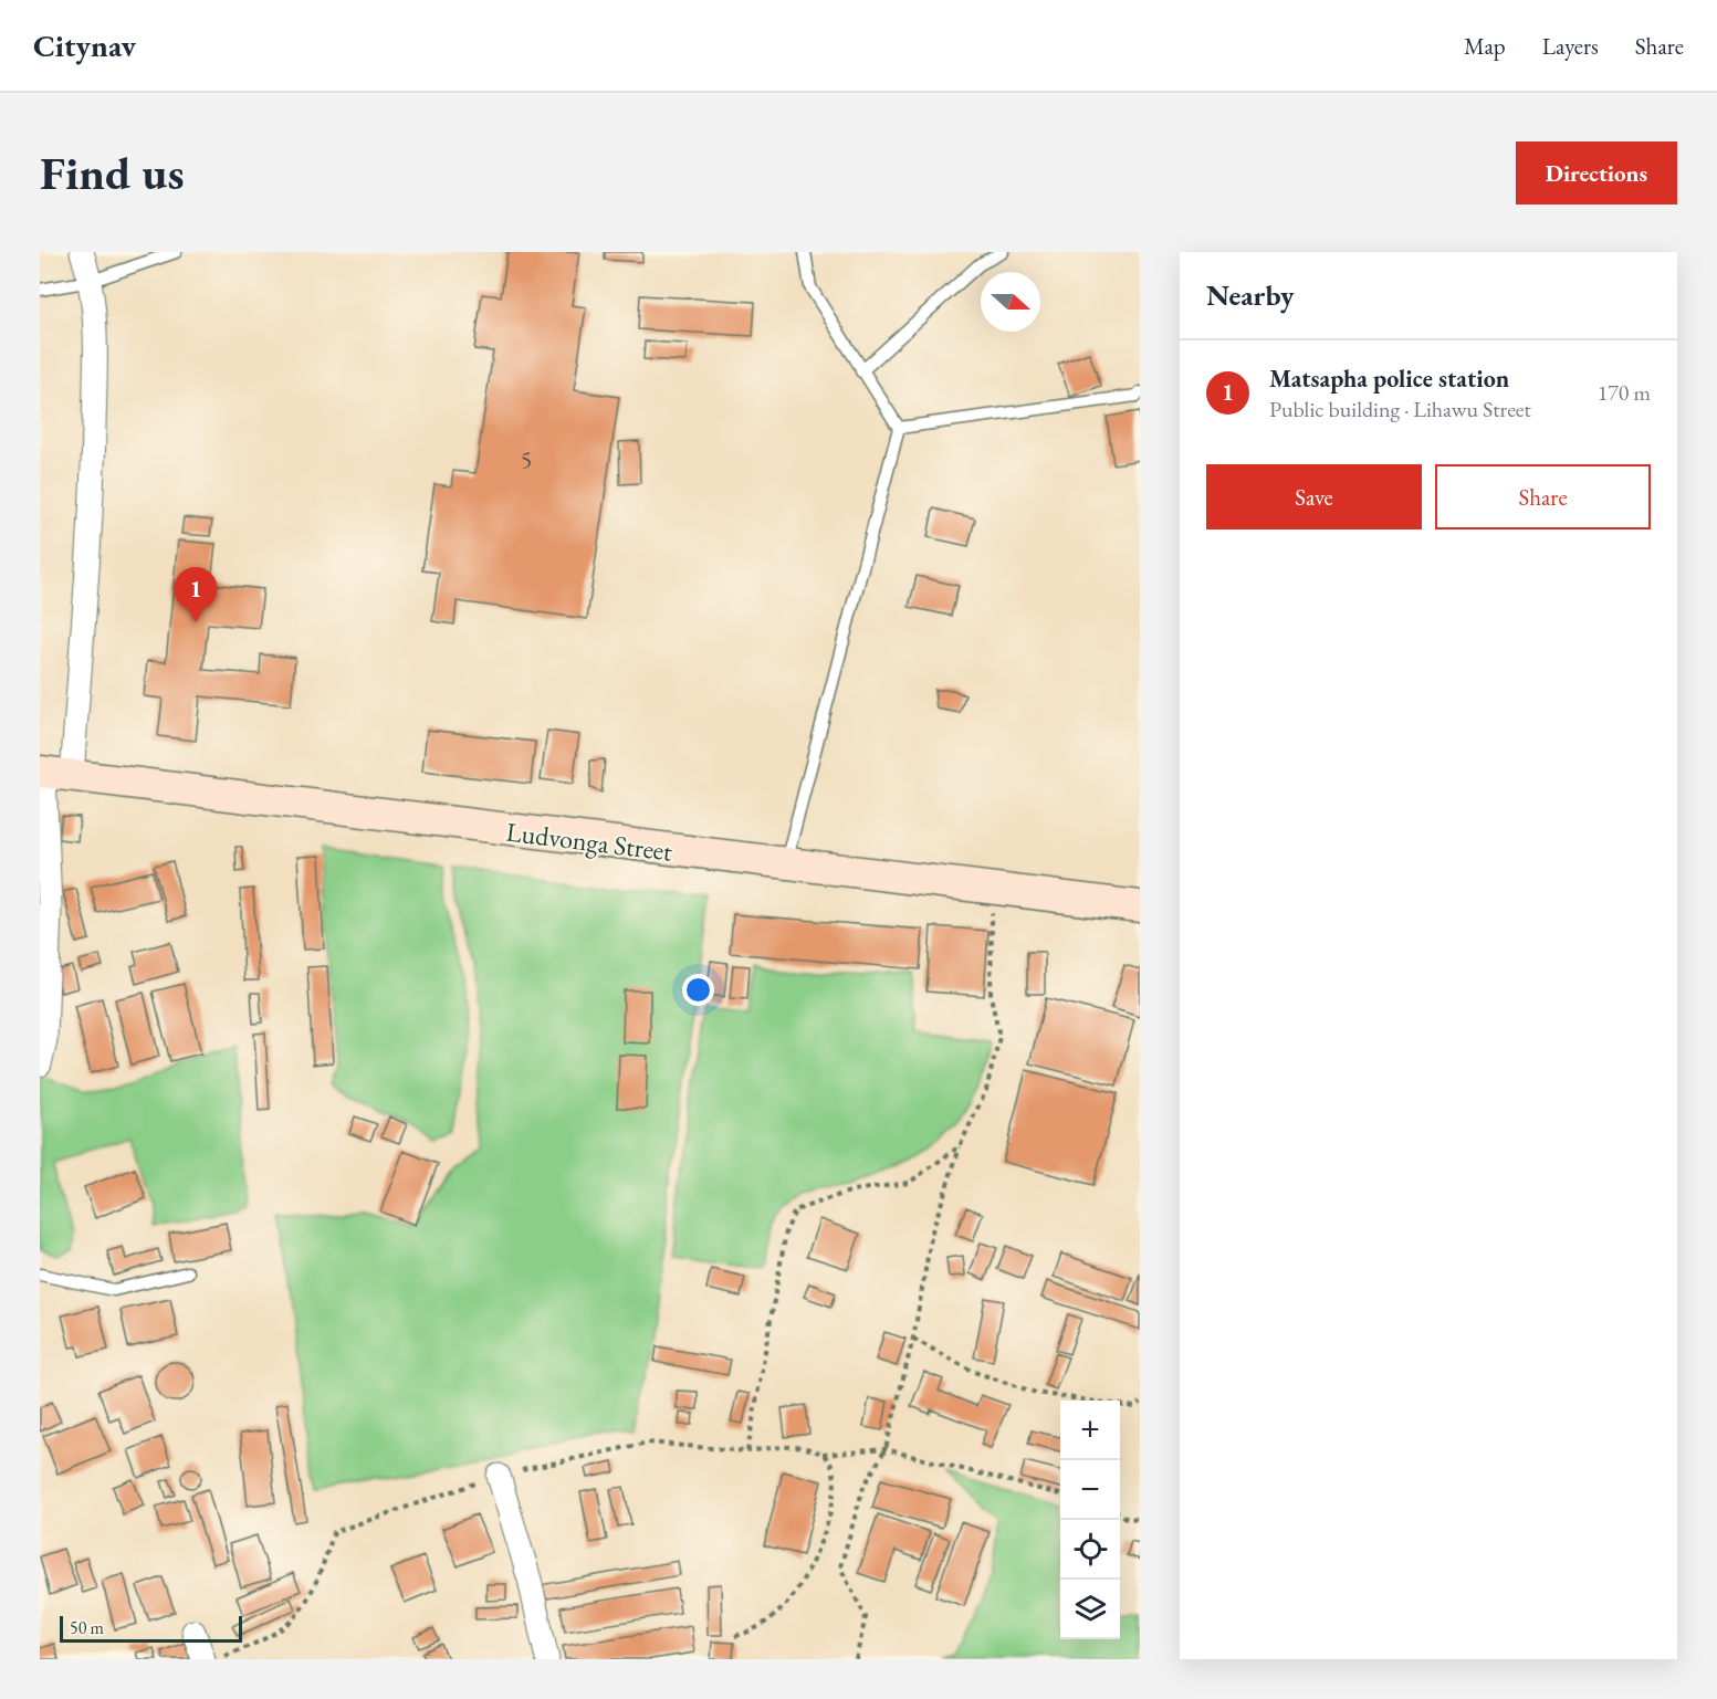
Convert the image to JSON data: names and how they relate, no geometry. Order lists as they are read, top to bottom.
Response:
{
  "streets": {
    "street": ["Ludvonga Street"]
  },
  "house_numbers": ["5"],
  "scale_bar": "50 m",
  "north": "right",
  "page": {
    "header": "Citynav",
    "nav": ["Map", "Layers", "Share"],
    "buttons": [
      "Directions",
      ["Save", "Share"]
    ],
    "title": "Find us",
    "heading": "Nearby",
    "list": [
      {
        "mark": "1",
        "name": "Matsapha police station",
        "note": "Public building · Lihawu Street",
        "value": "170 m"
      }
    ],
    "pins": "1",
    "map_buttons": ["+", "−"],
    "scale": "50 m"
  }
}
